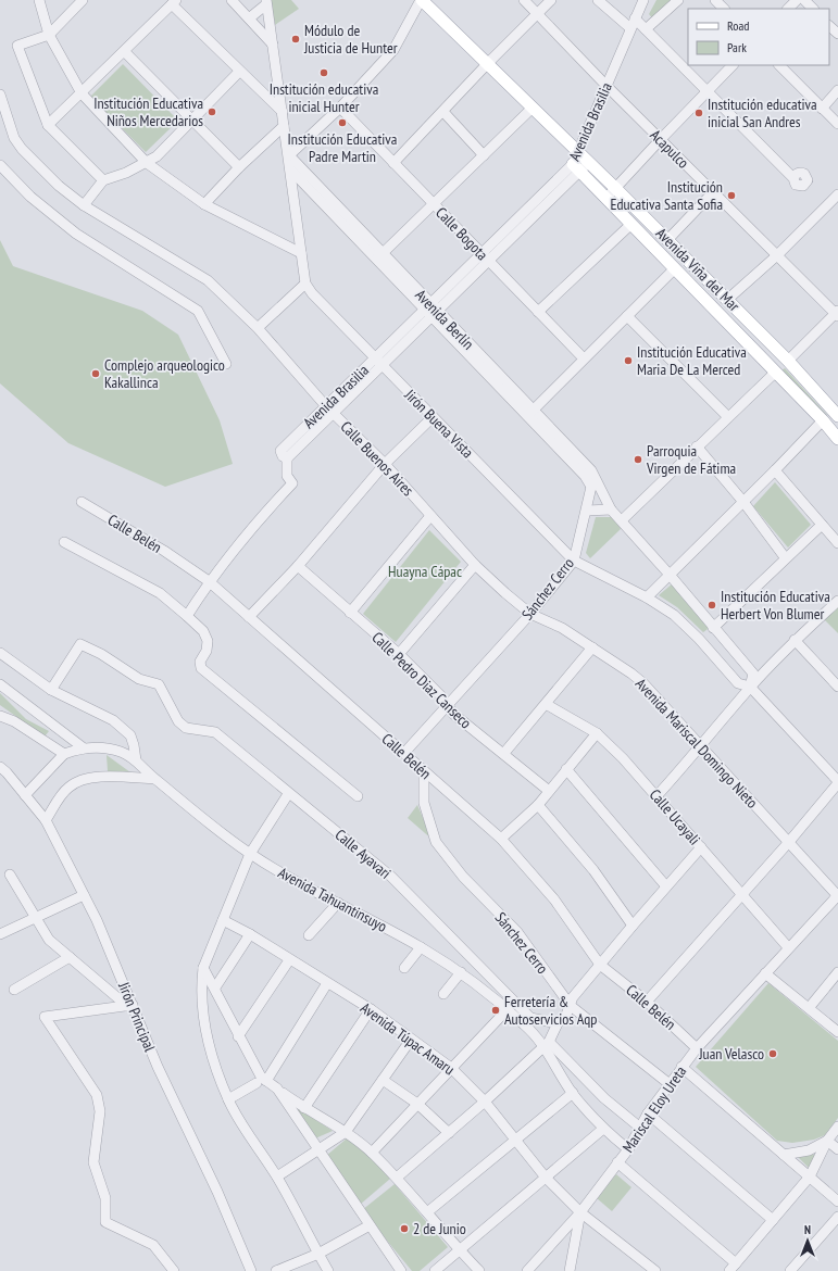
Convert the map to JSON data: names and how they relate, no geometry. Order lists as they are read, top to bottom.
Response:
{
  "streets": {
    "main road": ["Avenida Viña del Mar"],
    "street": [
      "Avenida Brasilia",
      "Acapulco",
      "Calle Bogota",
      "Avenida Berlín",
      "Jirón Buena Vista",
      "Calle Buenos Aires",
      "Calle Belén",
      "Sánchez Cerro",
      "Calle Pedro Diaz Canseco",
      "Avenida Mariscal Domingo Nieto",
      "Calle Ucayali",
      "Calle Ayavari",
      "Avenida Tahuantinsuyo",
      "Jirón Principal",
      "Avenida Túpac Amaru",
      "Mariscal Eloy Ureta"
    ]
  },
  "crossings": [
    ["Avenida Brasilia", "Acapulco"],
    ["Avenida Brasilia", "Calle Bogota"],
    ["Avenida Brasilia", "Avenida Viña del Mar"],
    ["Avenida Brasilia", "Avenida Berlín"],
    ["Avenida Brasilia", "Jirón Buena Vista"],
    ["Avenida Brasilia", "Calle Buenos Aires"],
    ["Avenida Berlín", "Sánchez Cerro"],
    ["Jirón Buena Vista", "Sánchez Cerro"],
    ["Calle Buenos Aires", "Sánchez Cerro"],
    ["Calle Buenos Aires", "Avenida Mariscal Domingo Nieto"],
    ["Calle Belén", "Sánchez Cerro"],
    ["Calle Belén", "Mariscal Eloy Ureta"],
    ["Sánchez Cerro", "Calle Pedro Diaz Canseco"],
    ["Sánchez Cerro", "Avenida Mariscal Domingo Nieto"],
    ["Sánchez Cerro", "Mariscal Eloy Ureta"],
    ["Avenida Mariscal Domingo Nieto", "Mariscal Eloy Ureta"],
    ["Calle Ucayali", "Mariscal Eloy Ureta"],
    ["Calle Ayavari", "Avenida Tahuantinsuyo"],
    ["Avenida Tahuantinsuyo", "Mariscal Eloy Ureta"],
    ["Avenida Túpac Amaru", "Mariscal Eloy Ureta"]
  ],
  "parks": ["Huayna Cápac"],
  "places": [
    "Módulo de Justicia de Hunter",
    "Institución educativa inicial Hunter",
    "Institución Educativa Niños Mercedarios",
    "Institución educativa inicial San Andres",
    "Institución Educativa Padre Martin",
    "Institución Educativa Santa Sofia",
    "Institución Educativa Maria De La Merced",
    "Complejo arqueologico Kakallinca",
    "Parroquia Virgen de Fátima",
    "Institución Educativa Herbert Von Blumer",
    "Ferretería & Autoservicios Aqp",
    "Juan Velasco",
    "2 de Junio"
  ],
  "legend": ["Road", "Park"],
  "north": "top"
}
